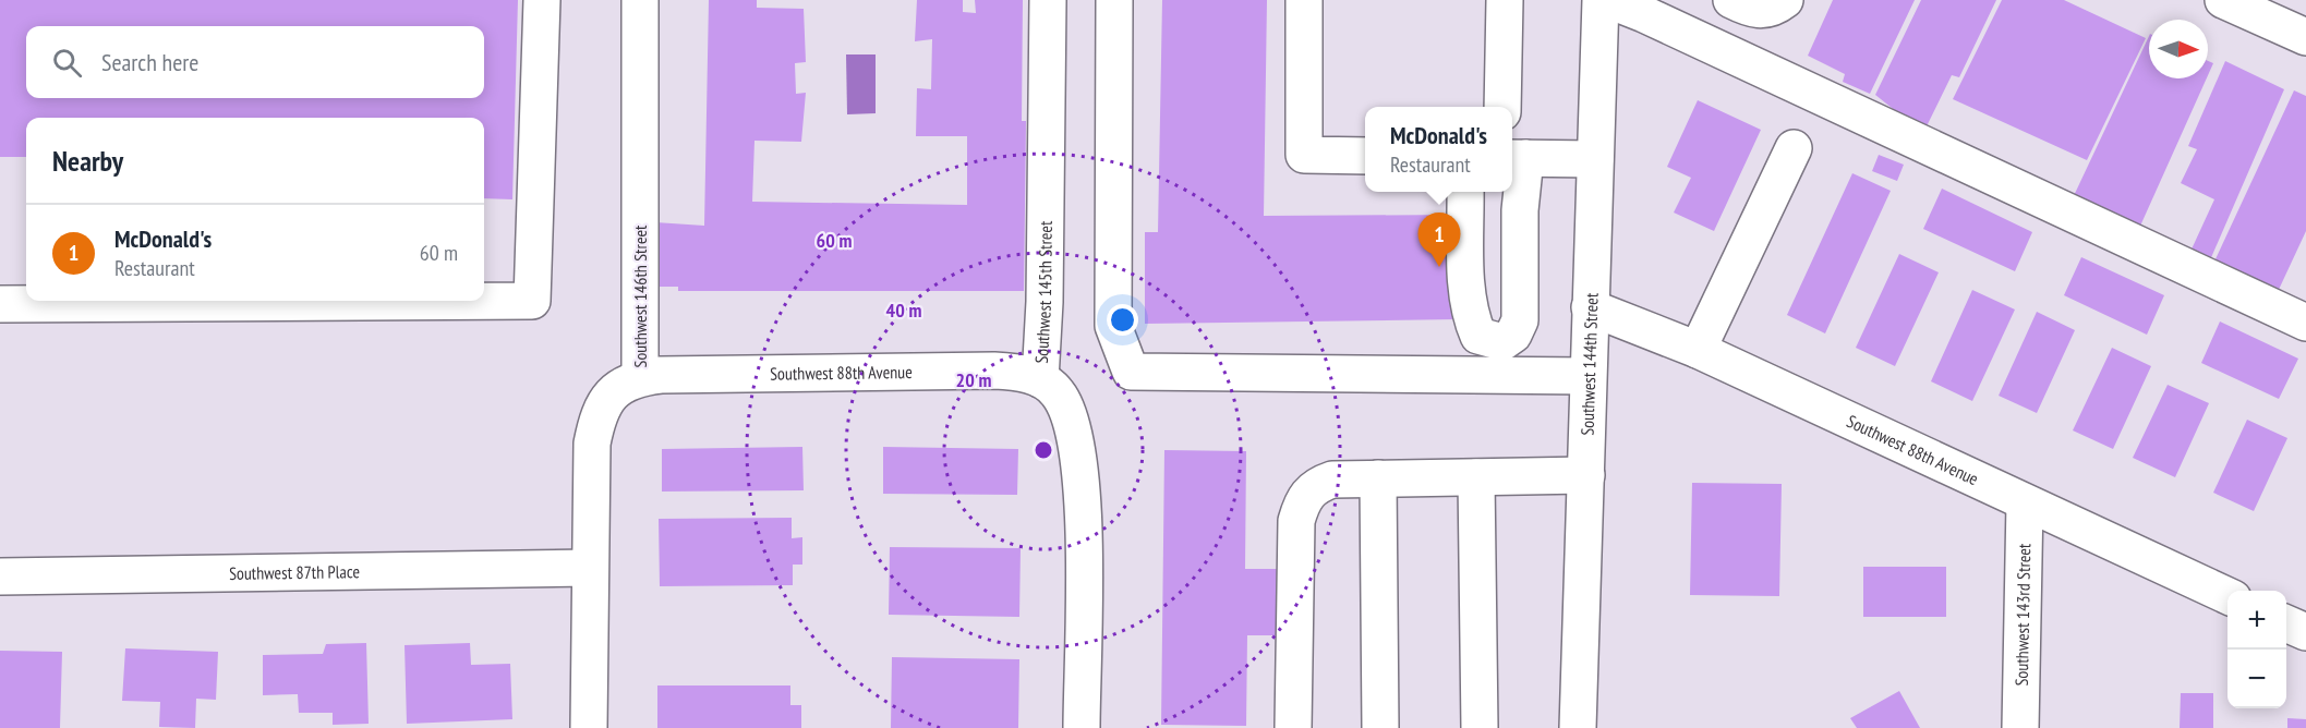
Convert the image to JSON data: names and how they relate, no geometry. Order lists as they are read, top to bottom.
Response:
{
  "streets": {
    "street": [
      "Southwest 145th Street",
      "Southwest 146th Street",
      "Southwest 144th Street",
      "Southwest 88th Avenue",
      "Southwest 87th Place",
      "Southwest 143rd Street"
    ]
  },
  "crossings": [
    ["Southwest 145th Street", "Southwest 88th Avenue"],
    ["Southwest 146th Street", "Southwest 88th Avenue"],
    ["Southwest 146th Street", "Southwest 87th Place"],
    ["Southwest 144th Street", "Southwest 88th Avenue"],
    ["Southwest 88th Avenue", "Southwest 143rd Street"]
  ],
  "north": "right",
  "page": {
    "search": "Search here",
    "popup": ["McDonald's", "Restaurant"],
    "heading": "Nearby",
    "list": [
      {
        "mark": "1",
        "name": "McDonald's",
        "note": "Restaurant",
        "value": "60 m"
      }
    ],
    "pins": "1",
    "map_buttons": ["+", "−"]
  },
  "rings": ["60 m", "40 m", "20 m"]
}
